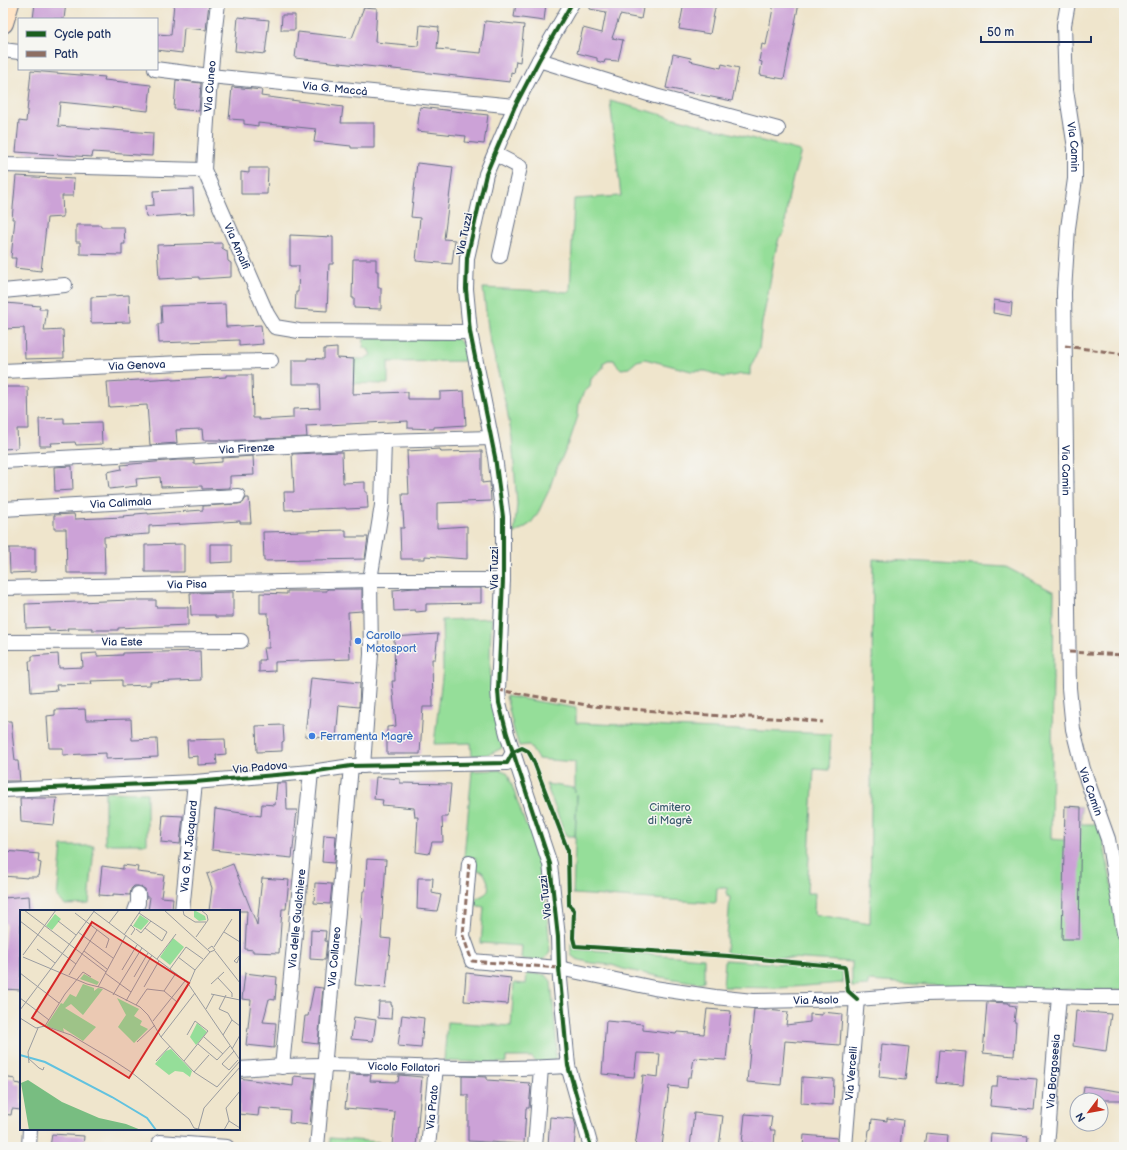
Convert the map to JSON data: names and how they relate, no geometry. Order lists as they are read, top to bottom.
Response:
{
  "streets": {
    "street": [
      "Via Cuneo",
      "Via G. Maccà",
      "Via Camin",
      "Via Tuzzi",
      "Via Amalfi",
      "Via Genova",
      "Via Firenze",
      "Via Calimala",
      "Via Pisa",
      "Via Este",
      "Via Padova",
      "Via G. M. Jacquard",
      "Via delle Gualchiere",
      "Via Collareo",
      "Via Asolo",
      "Vicolo Follatori",
      "Via Borgosesia",
      "Via Vercelli",
      "Via Prato"
    ]
  },
  "crossings": [
    ["Via Cuneo", "Via G. Maccà"],
    ["Via Cuneo", "Via Amalfi"],
    ["Via G. Maccà", "Via Tuzzi"],
    ["Via Tuzzi", "Via Amalfi"],
    ["Via Tuzzi", "Via Firenze"],
    ["Via Tuzzi", "Via Pisa"],
    ["Via Tuzzi", "Via Padova"],
    ["Via Tuzzi", "Via Asolo"],
    ["Via Tuzzi", "Vicolo Follatori"],
    ["Via Padova", "Via G. M. Jacquard"],
    ["Via Padova", "Via delle Gualchiere"],
    ["Via Padova", "Via Collareo"],
    ["Via delle Gualchiere", "Vicolo Follatori"],
    ["Via Collareo", "Vicolo Follatori"],
    ["Via Asolo", "Via Borgosesia"],
    ["Via Asolo", "Via Vercelli"],
    ["Vicolo Follatori", "Via Prato"]
  ],
  "parks": ["Cimitero di Magrè"],
  "places": ["Carollo Motosport", "Ferramenta Magrè"],
  "legend": ["Cycle path", "Path"],
  "scale_bar": "50 m",
  "north": "bottom left"
}
